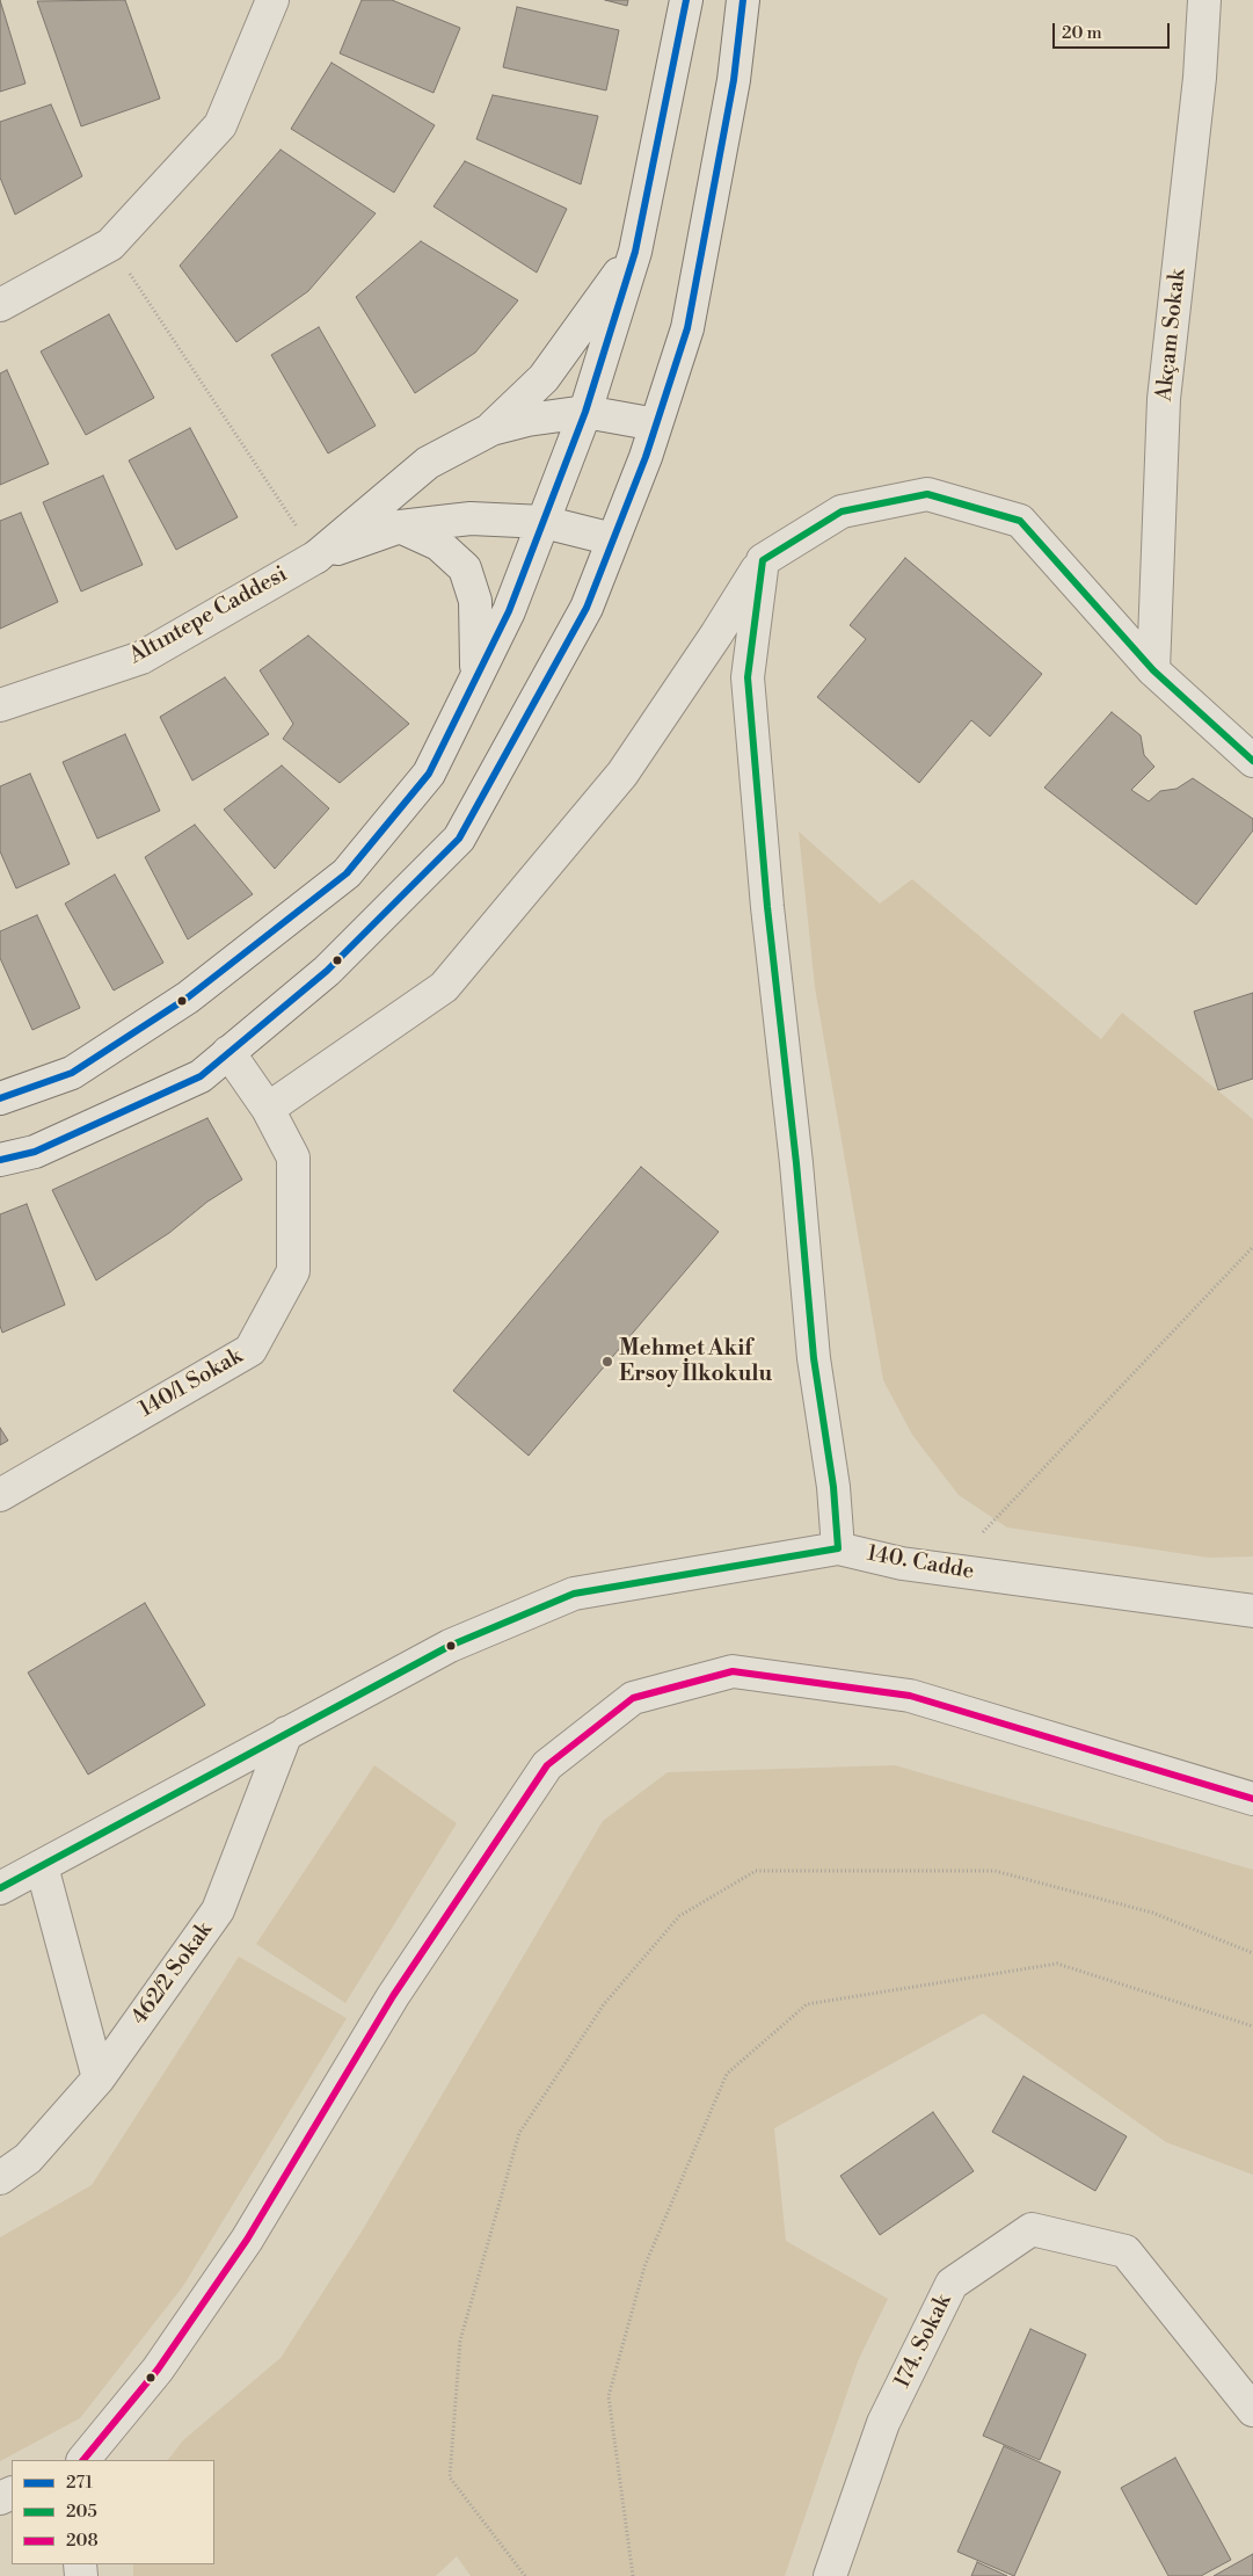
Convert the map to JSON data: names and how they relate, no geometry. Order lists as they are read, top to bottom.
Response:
{
  "streets": {
    "street": [
      "Akçam Sokak",
      "Altıntepe Caddesi",
      "140/1 Sokak",
      "140. Cadde",
      "462/2 Sokak",
      "174. Sokak"
    ]
  },
  "crossings": [
    ["140. Cadde", "462/2 Sokak"]
  ],
  "places": ["Mehmet Akif Ersoy İlkokulu"],
  "lines": ["transit line 271", "transit line 205", "transit line 208"],
  "legend": ["271", "205", "208"],
  "scale_bar": "20 m"
}
